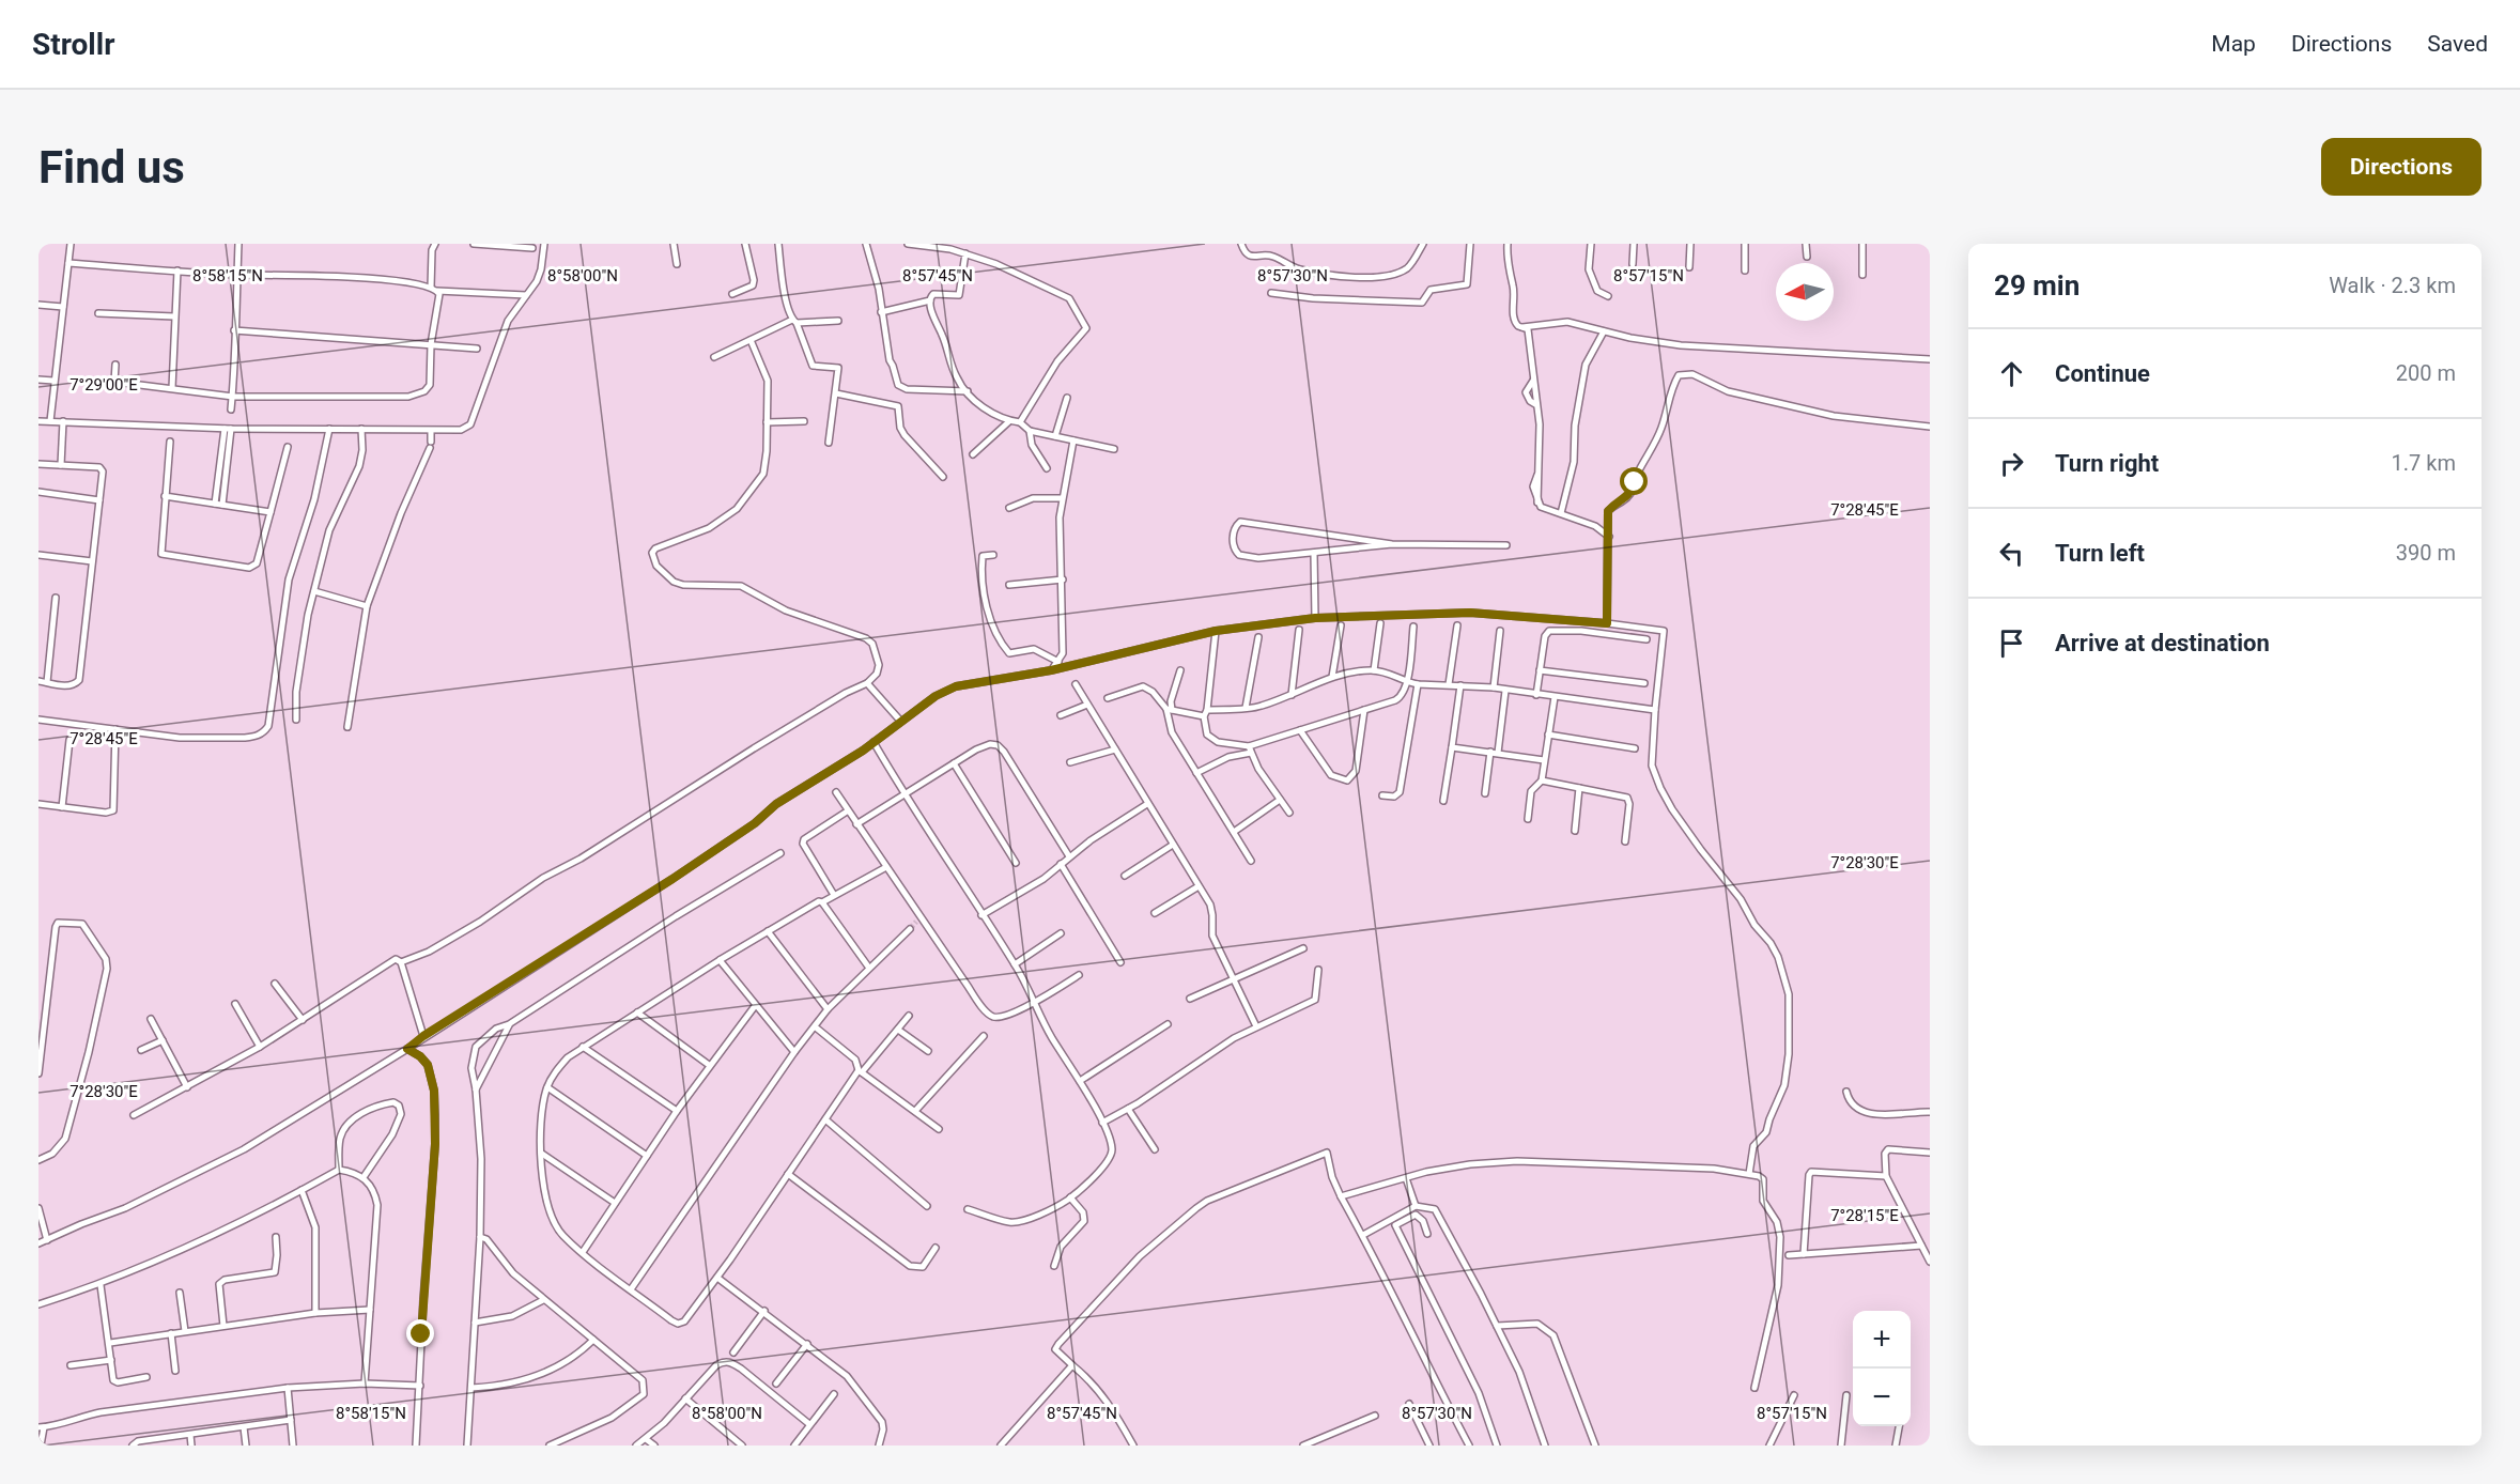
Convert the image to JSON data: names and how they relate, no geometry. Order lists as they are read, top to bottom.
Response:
{
  "north": "left",
  "page": {
    "header": "Strollr",
    "nav": ["Map", "Directions", "Saved"],
    "buttons": "Directions",
    "title": "Find us",
    "heading": ["29 min", "Walk · 2.3 km"],
    "list": [
      ["Continue", "200 m"],
      ["Turn right", "1.7 km"],
      ["Turn left", "390 m"],
      "Arrive at destination"
    ],
    "map_buttons": ["+", "−"]
  },
  "coordinates": [
    "8°58'15\"N",
    "8°58'00\"N",
    "8°57'45\"N",
    "8°57'30\"N",
    "8°57'15\"N",
    "7°29'00\"E",
    "7°28'45\"E",
    "7°28'30\"E",
    "7°28'15\"E"
  ]
}
